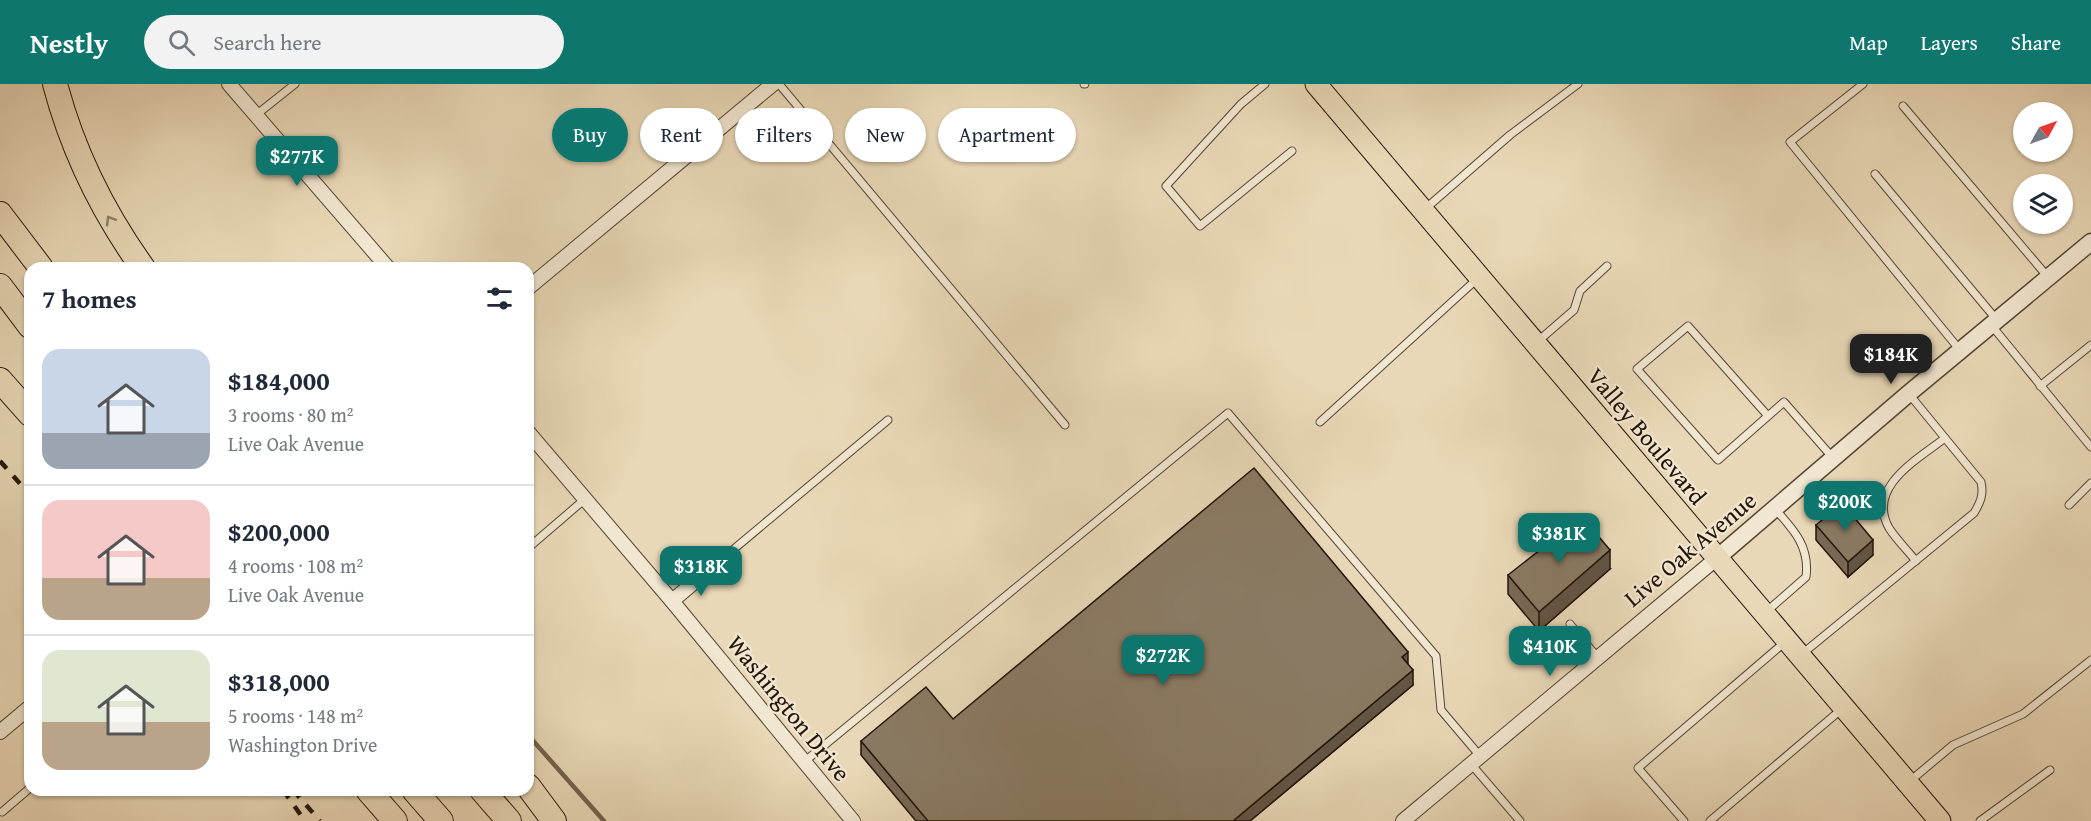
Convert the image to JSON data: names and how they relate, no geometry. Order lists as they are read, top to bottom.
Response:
{
  "streets": {
    "main road": ["Valley Boulevard"],
    "street": ["Live Oak Avenue", "Washington Drive"]
  },
  "crossings": [
    ["Valley Boulevard", "Live Oak Avenue"]
  ],
  "north": "top right",
  "page": {
    "header": "Nestly",
    "search": "Search here",
    "nav": ["Map", "Layers", "Share"],
    "chip": [
      "Buy",
      "Rent",
      "Filters",
      "New",
      "Apartment"
    ],
    "price": [
      "$277K",
      "$184K",
      "$200K",
      "$381K",
      "$318K",
      "$410K",
      "$272K"
    ],
    "heading": "7 homes",
    "list": [
      {
        "name": "$184,000",
        "note": "3 rooms · 80 m² · Live Oak Avenue"
      },
      {
        "name": "$200,000",
        "note": "4 rooms · 108 m² · Live Oak Avenue"
      },
      {
        "name": "$318,000",
        "note": "5 rooms · 148 m² · Washington Drive"
      }
    ]
  }
}
